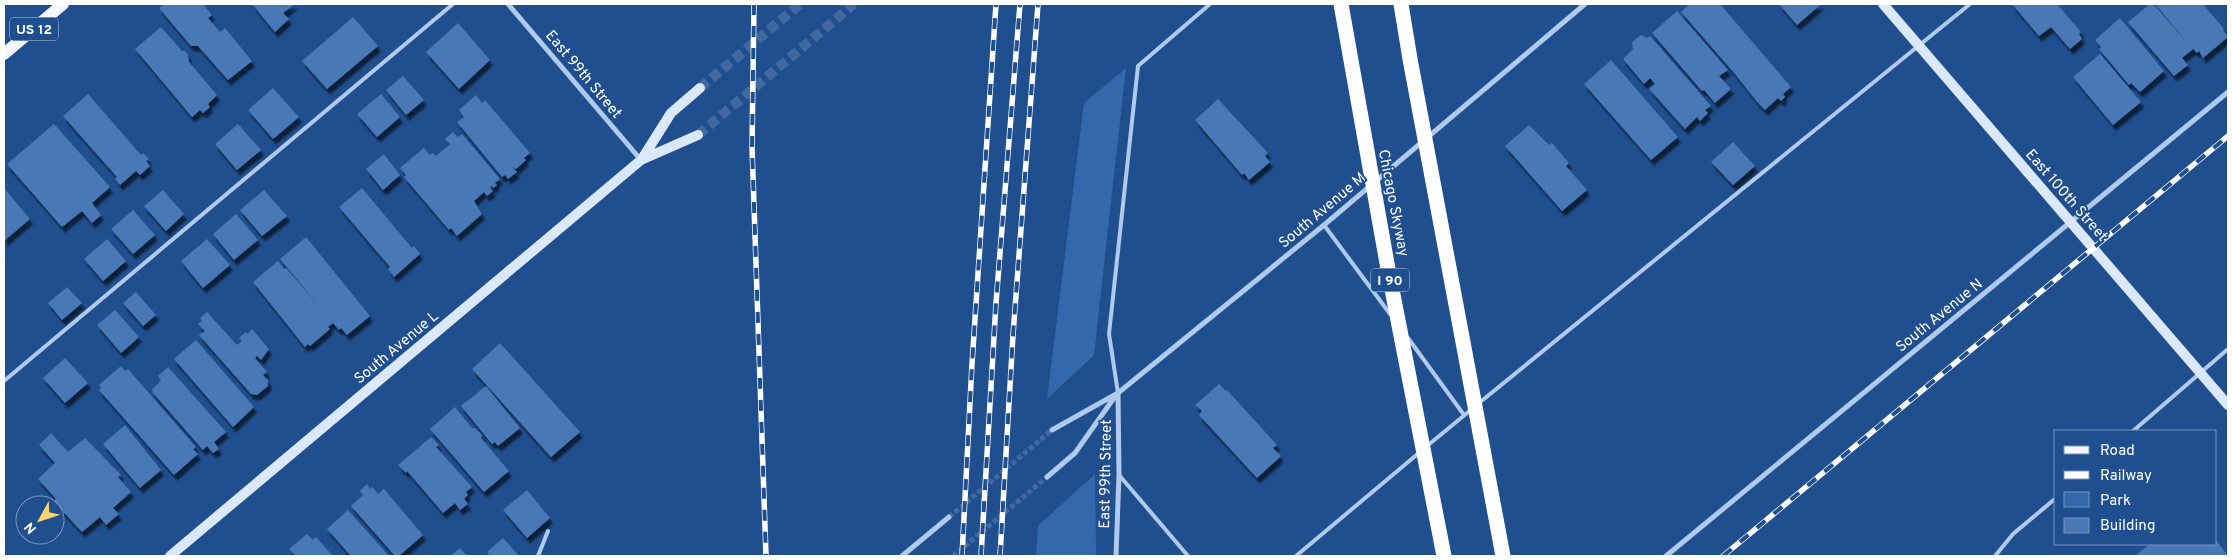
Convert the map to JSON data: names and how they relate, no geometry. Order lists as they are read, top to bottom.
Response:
{
  "streets": {
    "highway": ["Chicago Skyway", "I 90"],
    "main road": ["US 12"],
    "street": [
      "East 99th Street",
      "East 100th Street",
      "South Avenue M",
      "South Avenue N",
      "South Avenue L"
    ]
  },
  "crossings": [
    ["East 99th Street", "South Avenue M"],
    ["East 99th Street", "South Avenue L"],
    ["East 100th Street", "South Avenue N"]
  ],
  "legend": [
    "Road",
    "Railway",
    "Park",
    "Building"
  ],
  "north": "bottom left"
}
